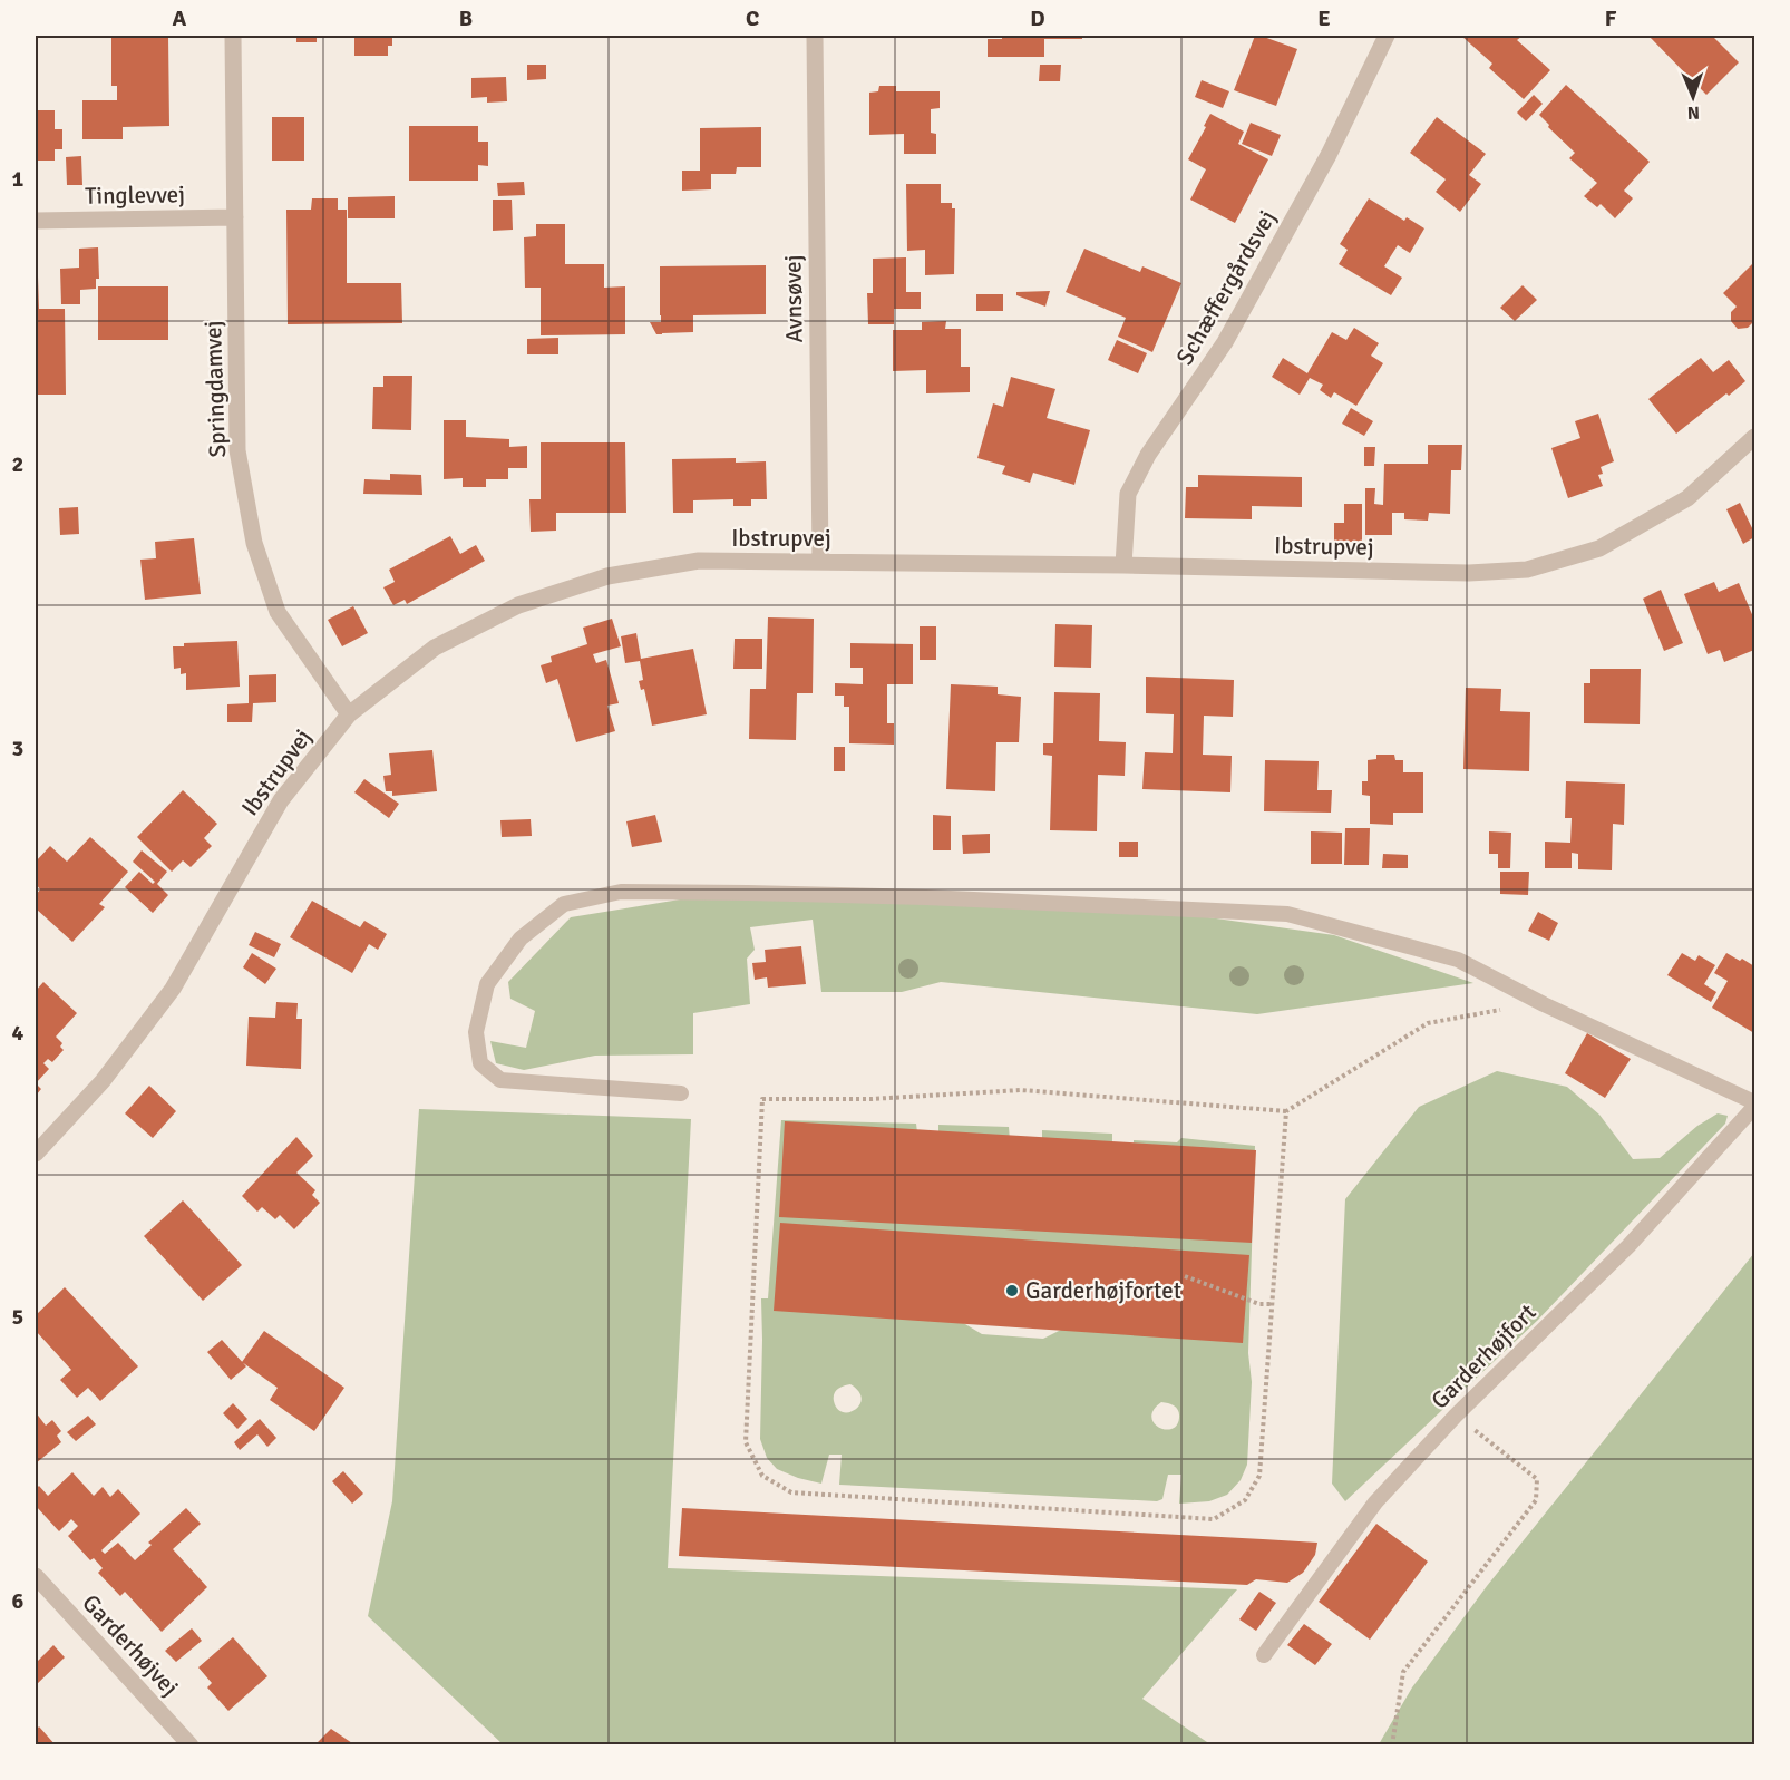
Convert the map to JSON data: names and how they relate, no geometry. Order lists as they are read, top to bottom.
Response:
{
  "streets": {
    "street": [
      "Tinglevvej",
      "Schæffergårdsvej",
      "Avnsøvej",
      "Springdamvej",
      "Ibstrupvej",
      "Garderhøjvej"
    ],
    "lane": ["Garderhøjfort"]
  },
  "crossings": [
    ["Tinglevvej", "Springdamvej"],
    ["Schæffergårdsvej", "Ibstrupvej"],
    ["Avnsøvej", "Ibstrupvej"],
    ["Springdamvej", "Ibstrupvej"]
  ],
  "places": ["Garderhøjfortet"],
  "north": "bottom",
  "grid": {
    "columns": [
      "A",
      "B",
      "C",
      "D",
      "E",
      "F"
    ],
    "rows": [
      "1",
      "2",
      "3",
      "4",
      "5",
      "6"
    ]
  }
}
